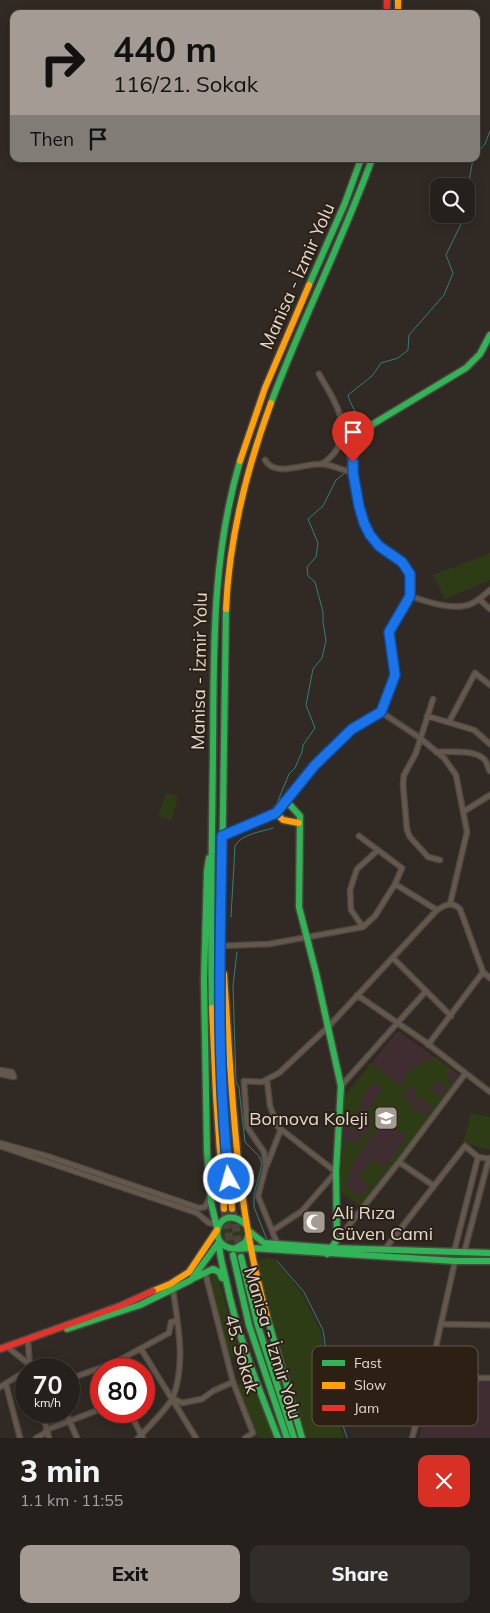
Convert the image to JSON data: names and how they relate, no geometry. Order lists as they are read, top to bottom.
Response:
{
  "streets": {
    "main road": ["Manisa - İzmir Yolu"],
    "street": ["45. Sokak"]
  },
  "places": {
    "school or university": ["Bornova Koleji"],
    "mosque": ["Ali Rıza Güven Cami"]
  },
  "legend": ["Fast", "Slow", "Jam"],
  "page": {
    "turn": ["440 m", "116/21. Sokak"],
    "then": "Then",
    "speed": "70 km/h",
    "limit": "80",
    "heading": ["3 min", "1.1 km · 11:55"],
    "buttons": ["Exit", "Share"]
  }
}
